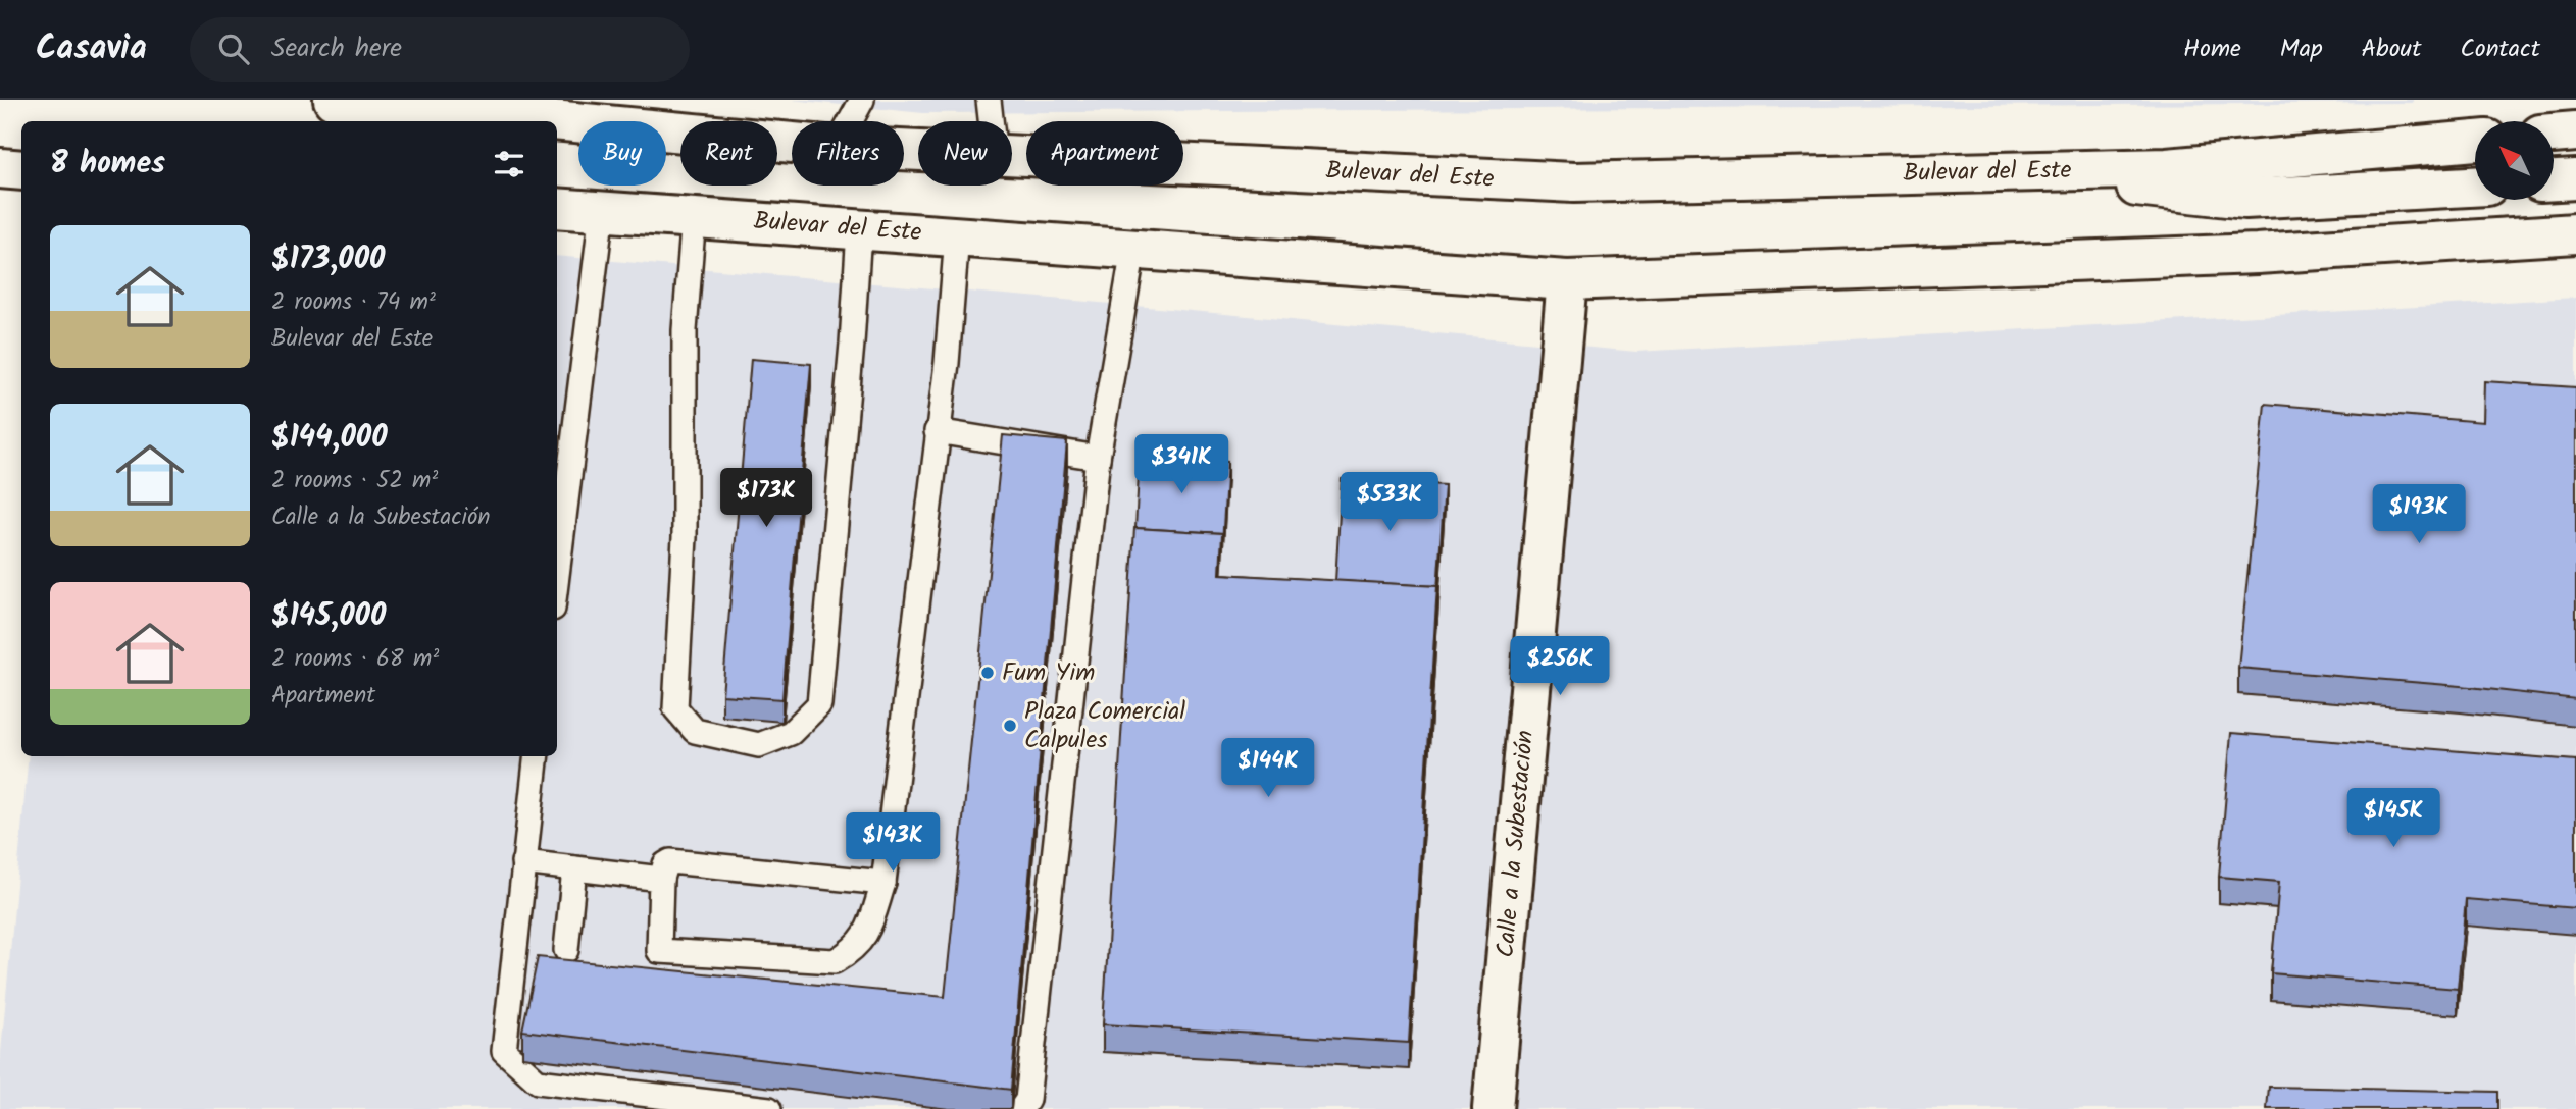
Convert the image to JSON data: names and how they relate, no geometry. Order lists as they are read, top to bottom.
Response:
{
  "streets": {
    "main road": ["Bulevar del Este", "Calle a la Subestación"]
  },
  "crossings": [
    ["Bulevar del Este", "Calle a la Subestación"]
  ],
  "places": ["Fum Yim", "Plaza Comercial Calpules"],
  "north": "top left",
  "page": {
    "header": "Casavia",
    "search": "Search here",
    "nav": [
      "Home",
      "Map",
      "About",
      "Contact"
    ],
    "chip": [
      "Buy",
      "Rent",
      "Filters",
      "New",
      "Apartment"
    ],
    "heading": "8 homes",
    "list": [
      {
        "name": "$173,000",
        "note": "2 rooms · 74 m² · Bulevar del Este"
      },
      {
        "name": "$144,000",
        "note": "2 rooms · 52 m² · Calle a la Subestación"
      },
      {
        "name": "$145,000",
        "note": "2 rooms · 68 m² · Apartment"
      }
    ],
    "price": [
      "$341K",
      "$173K",
      "$533K",
      "$193K",
      "$256K",
      "$144K",
      "$145K",
      "$143K"
    ]
  }
}
